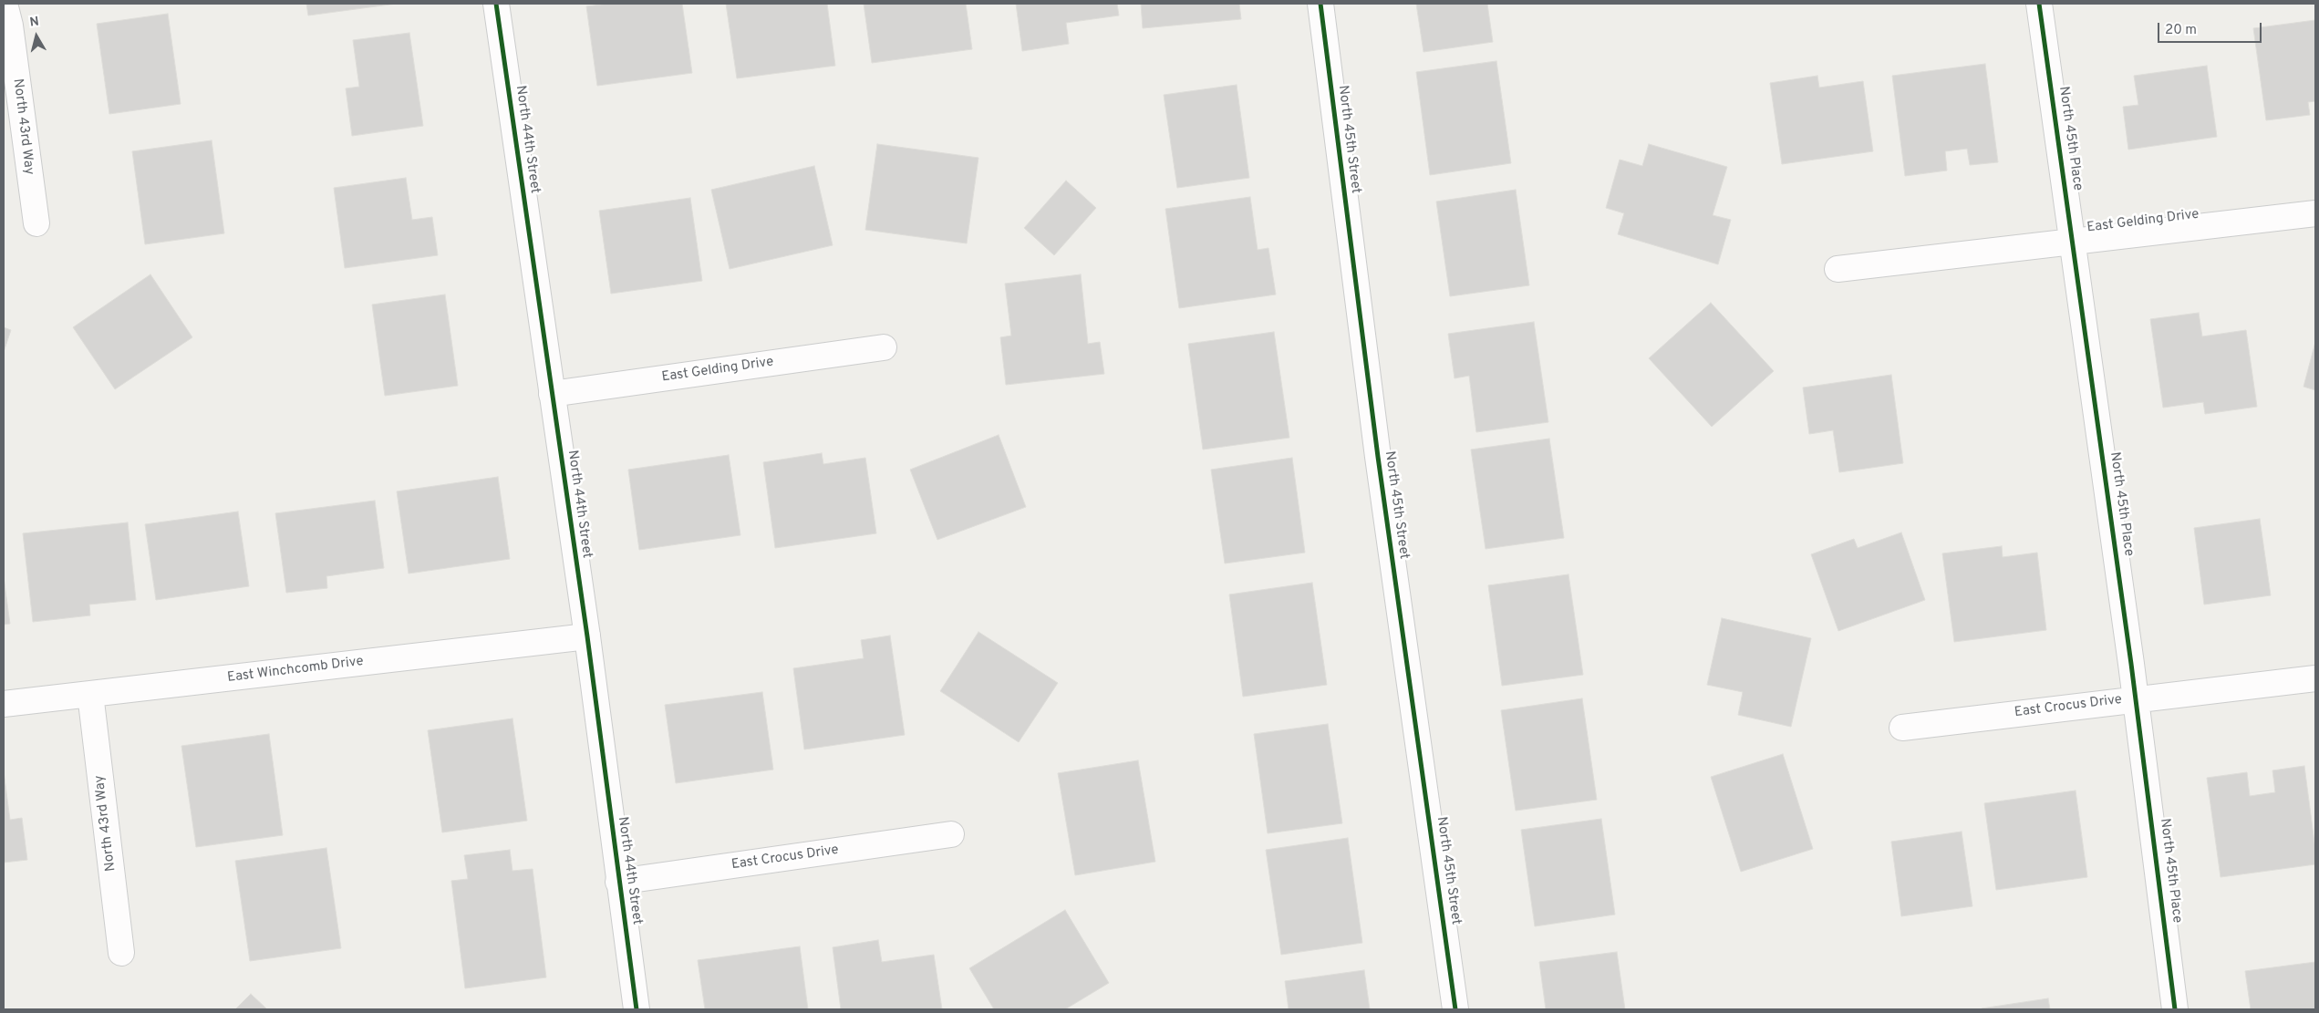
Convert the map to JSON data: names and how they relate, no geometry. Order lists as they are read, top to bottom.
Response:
{
  "streets": {
    "street": [
      "North 43rd Way",
      "North 45th Place",
      "North 44th Street",
      "North 45th Street",
      "East Gelding Drive",
      "East Winchcomb Drive",
      "East Crocus Drive"
    ]
  },
  "crossings": [
    ["North 43rd Way", "East Winchcomb Drive"],
    ["North 45th Place", "East Gelding Drive"],
    ["North 45th Place", "East Crocus Drive"],
    ["North 44th Street", "East Gelding Drive"],
    ["North 44th Street", "East Winchcomb Drive"],
    ["North 44th Street", "East Crocus Drive"]
  ],
  "scale_bar": "20 m",
  "north": "top"
}
